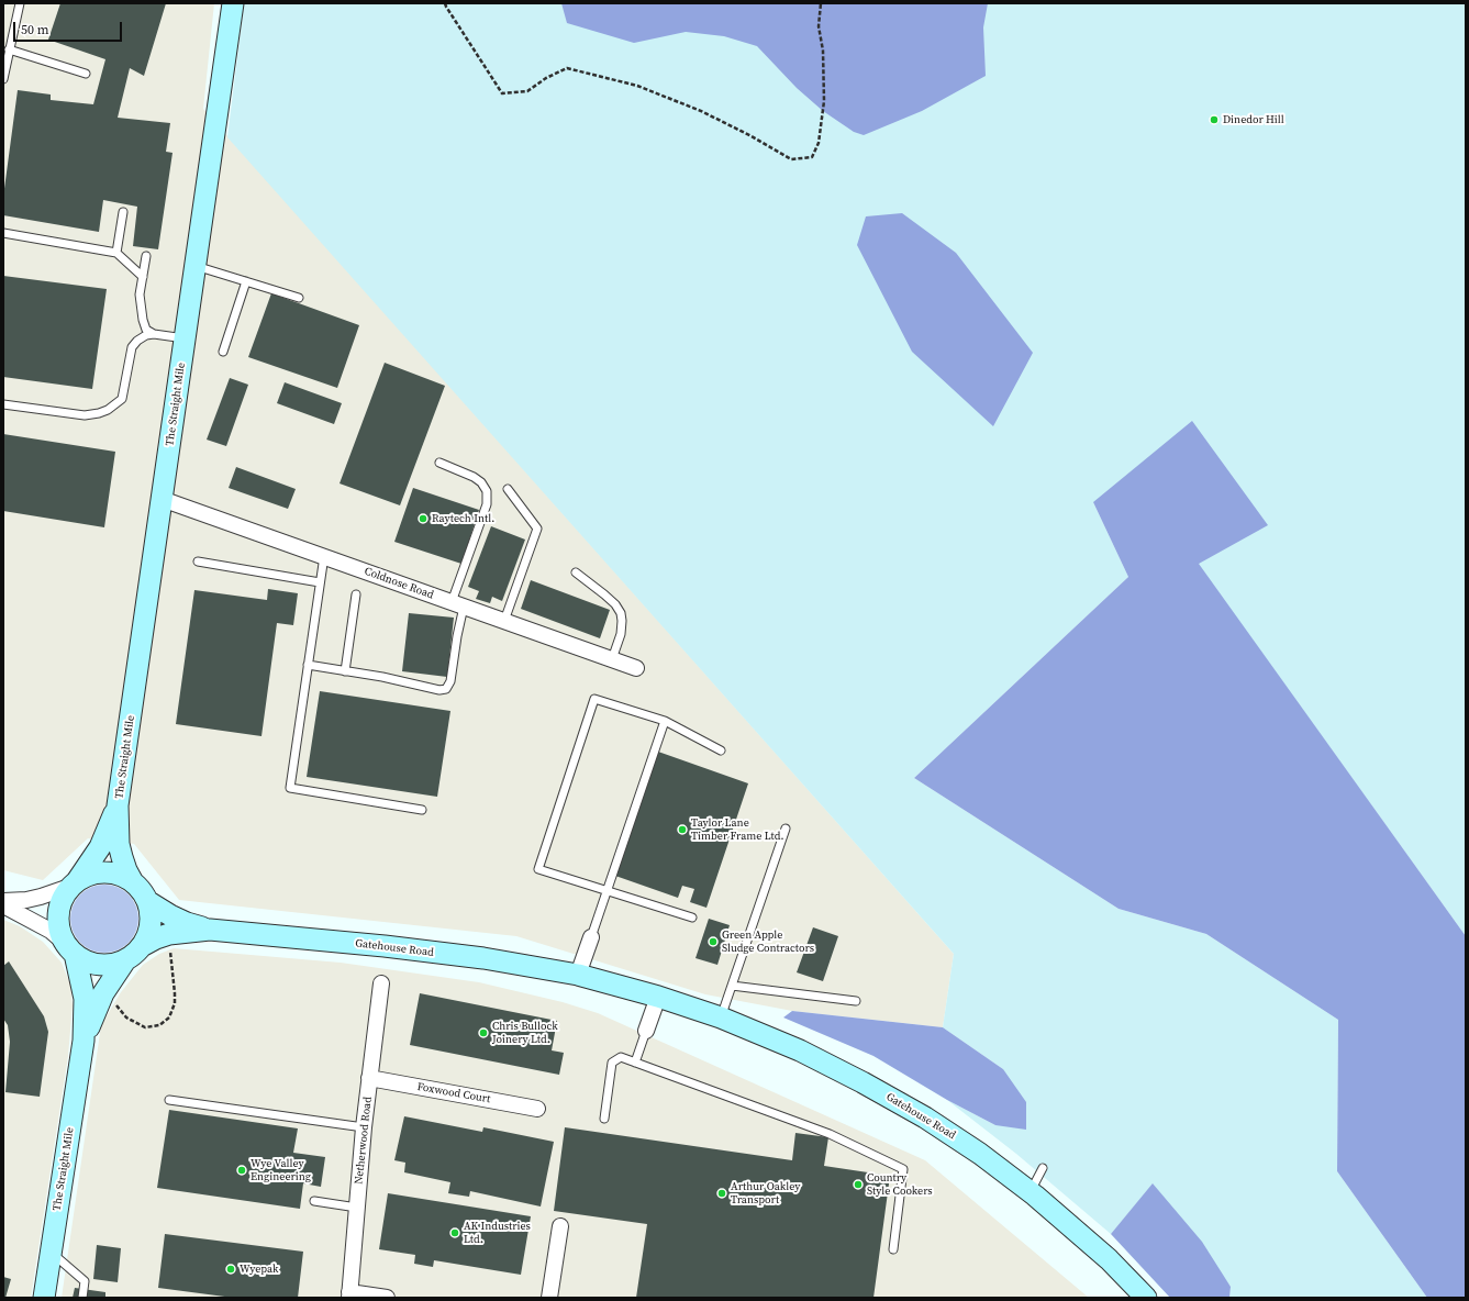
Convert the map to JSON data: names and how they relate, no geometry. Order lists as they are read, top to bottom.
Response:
{
  "streets": {
    "main road": ["The Straight Mile", "Gatehouse Road"],
    "street": ["Coldnose Road", "Foxwood Court", "Netherwood Road"]
  },
  "crossings": [
    ["The Straight Mile", "Coldnose Road"],
    ["The Straight Mile", "Gatehouse Road"],
    ["Foxwood Court", "Netherwood Road"]
  ],
  "places": [
    "Dinedor Hill",
    "Raytech Intl.",
    "Taylor Lane Timber Frame Ltd.",
    "Green Apple Sludge Contractors",
    "Chris Bullock Joinery Ltd.",
    "Wye Valley Engineering",
    "Country Style Cookers",
    "Arthur Oakley Transport",
    "AK Industries Ltd.",
    "Wyepak"
  ],
  "scale_bar": "50 m"
}
